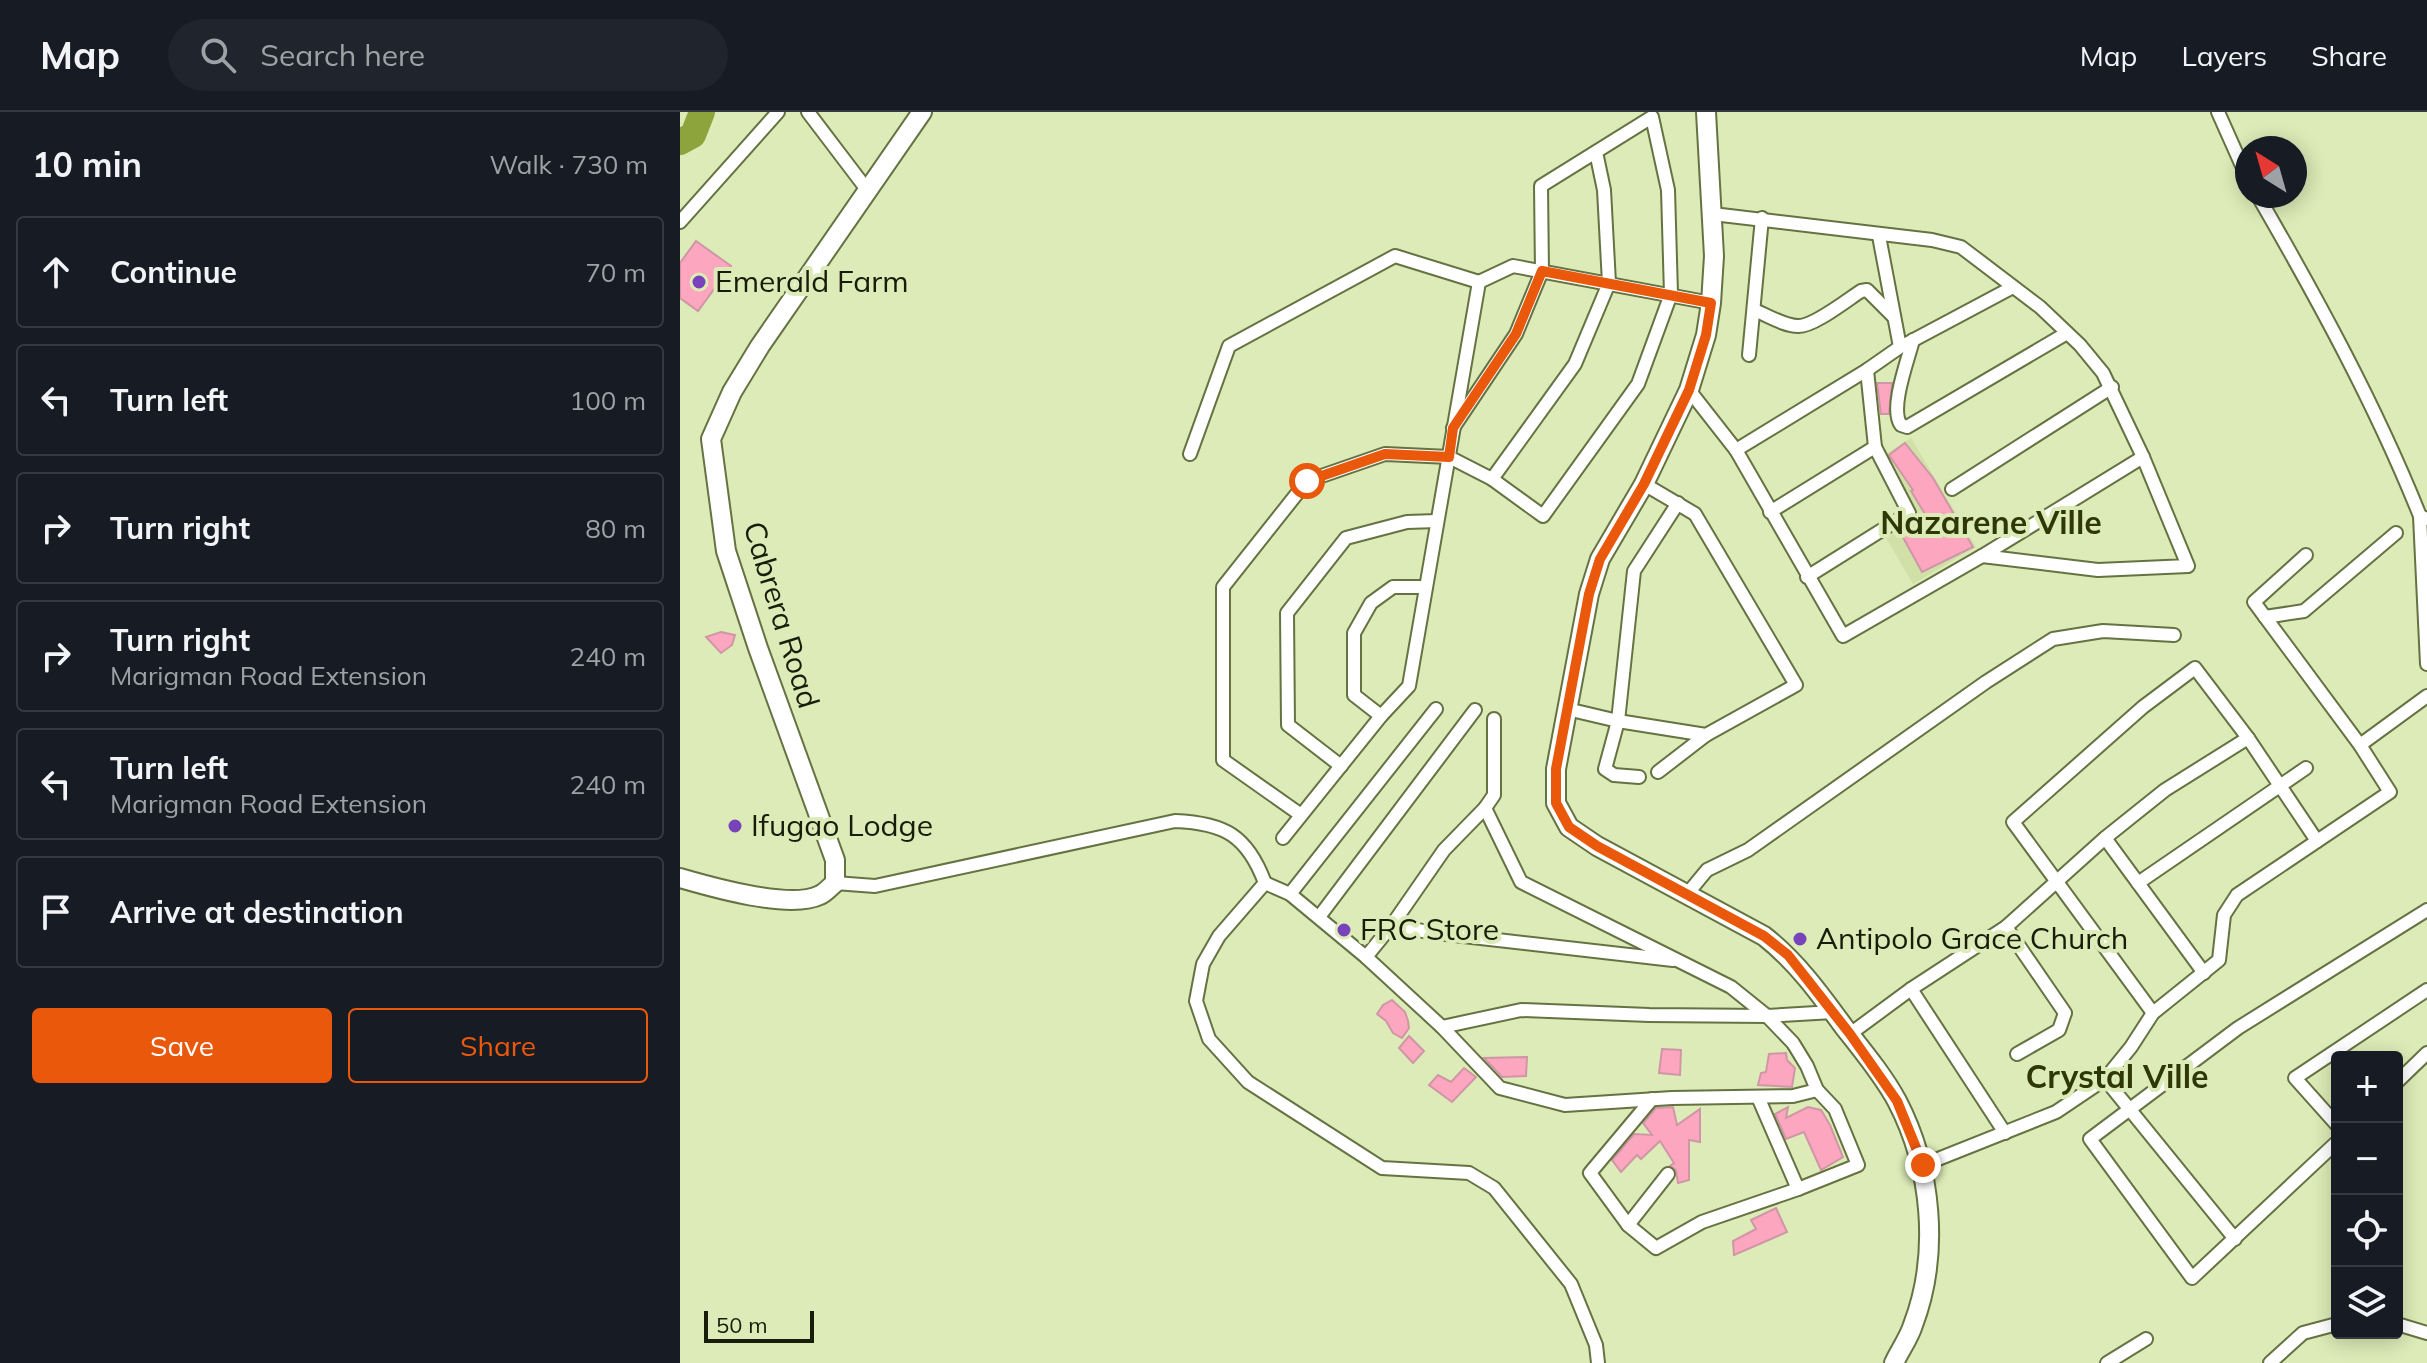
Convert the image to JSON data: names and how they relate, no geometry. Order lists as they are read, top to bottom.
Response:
{
  "streets": {
    "street": ["Cabrera Road"]
  },
  "districts": ["Nazarene Ville", "Crystal Ville"],
  "places": [
    "Emerald Farm",
    "Ifugao Lodge",
    "FRC Store",
    "Antipolo Grace Church"
  ],
  "scale_bar": "50 m",
  "north": "top left",
  "page": {
    "header": "Map",
    "search": "Search here",
    "nav": ["Map", "Layers", "Share"],
    "heading": ["10 min", "Walk · 730 m"],
    "list": [
      ["Continue", "70 m"],
      ["Turn left", "100 m"],
      ["Turn right", "80 m"],
      ["Turn right", "Marigman Road Extension", "240 m"],
      ["Turn left", "Marigman Road Extension", "240 m"],
      "Arrive at destination"
    ],
    "buttons": ["Save", "Share"],
    "map_buttons": ["+", "−"],
    "scale": "50 m"
  }
}
